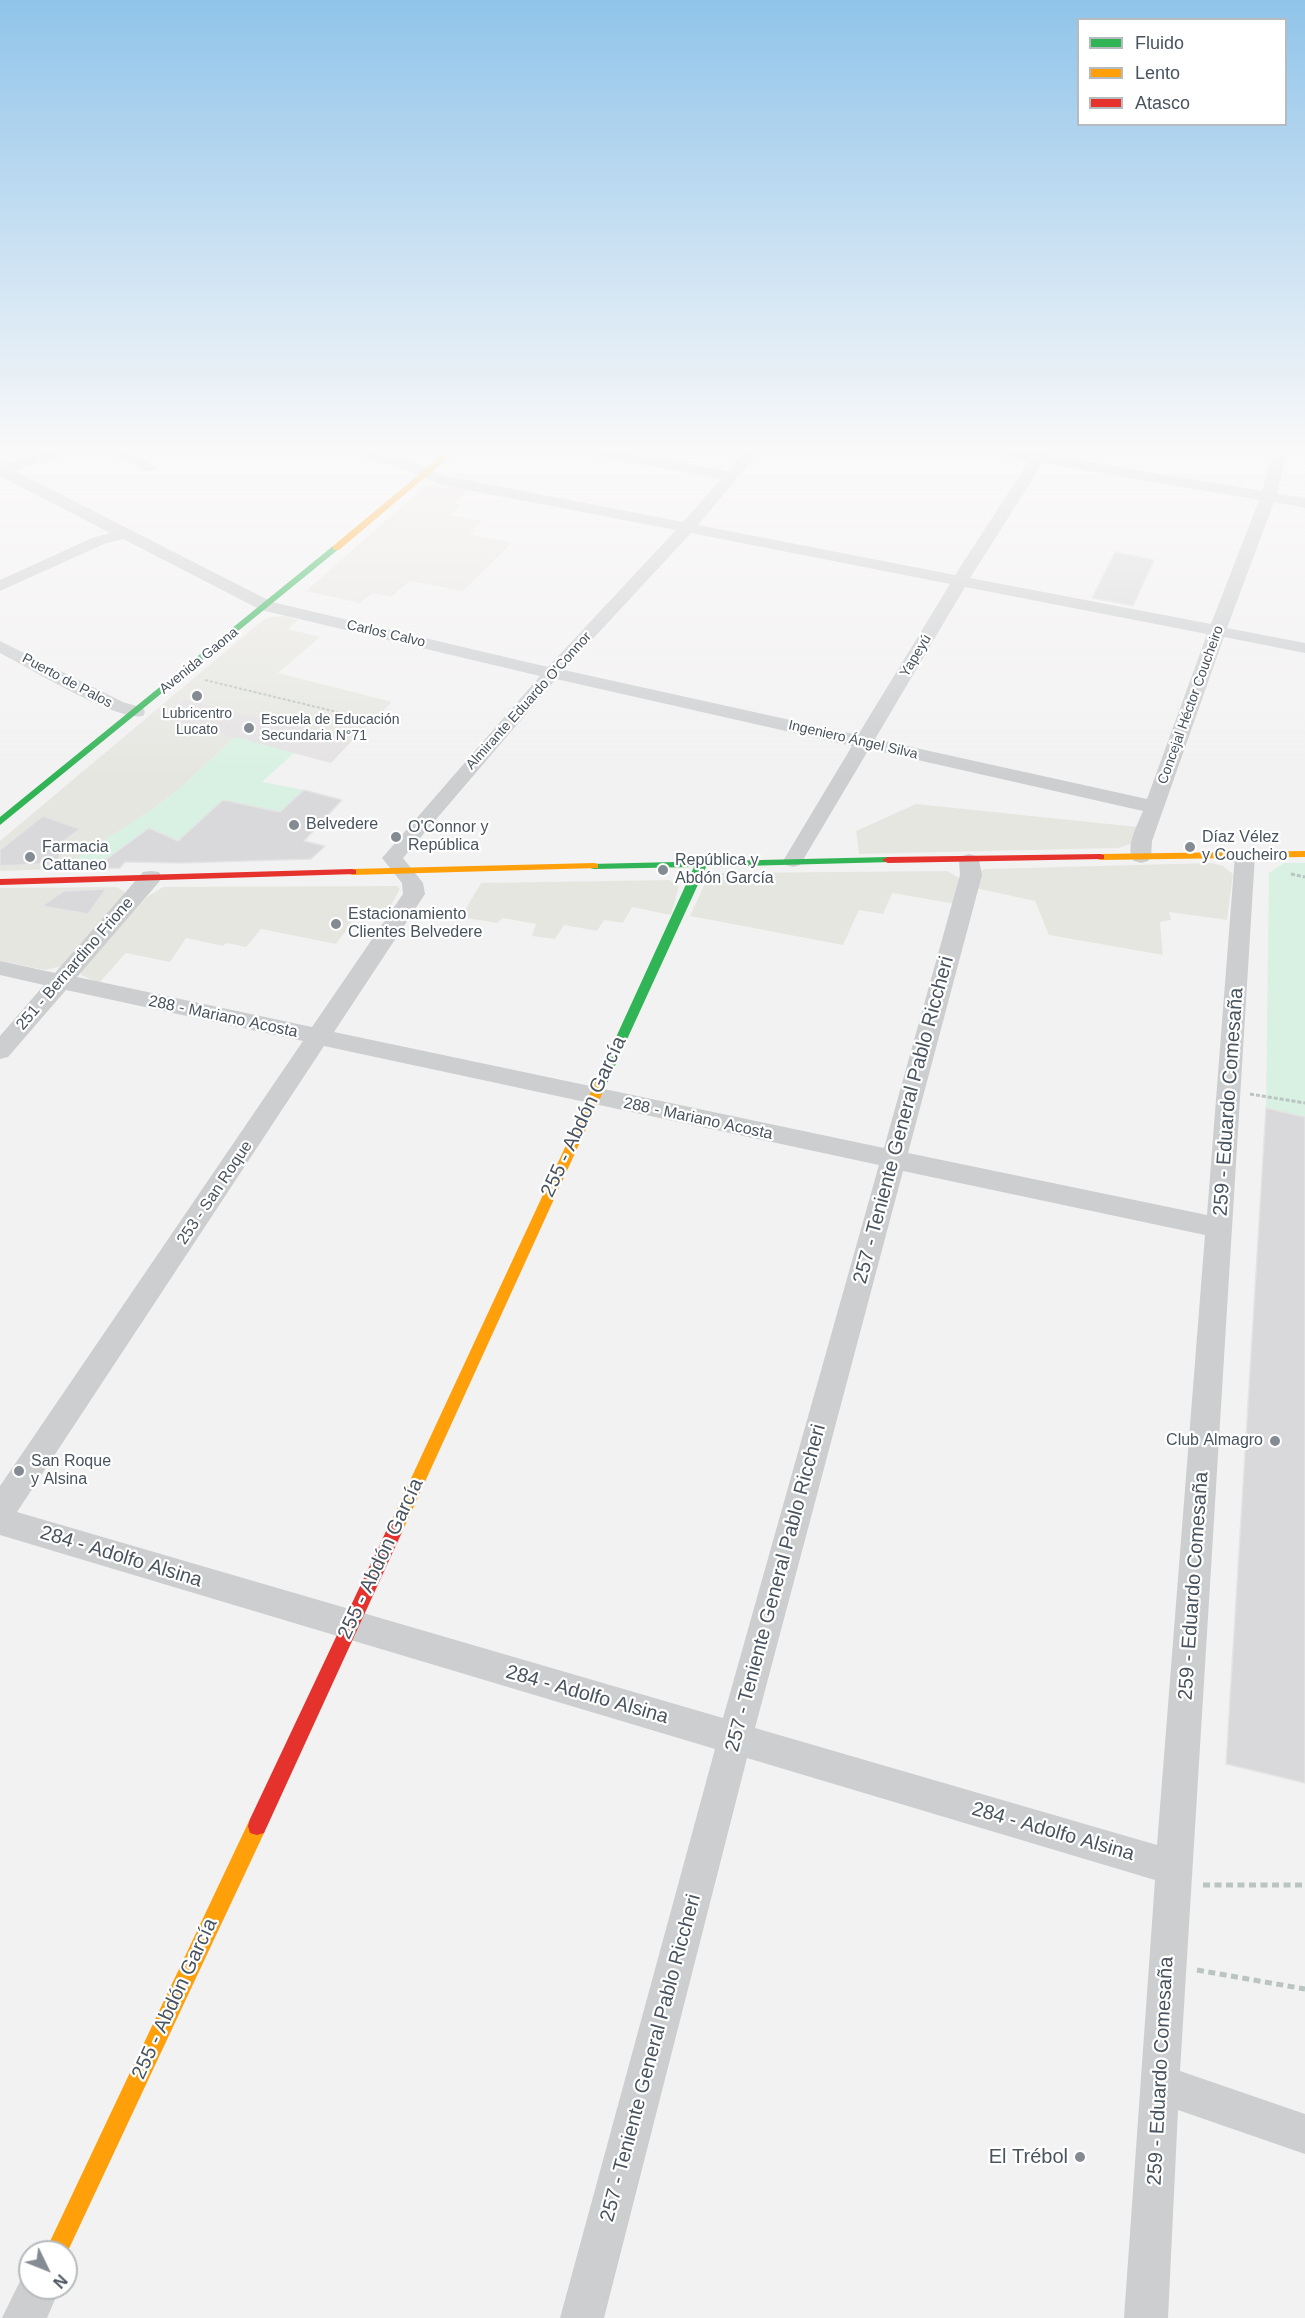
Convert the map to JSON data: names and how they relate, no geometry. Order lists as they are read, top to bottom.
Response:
{
  "streets": {
    "main road": ["Avenida Gaona", "255 - Abdón García"],
    "street": [
      "Carlos Calvo",
      "Yapeyú",
      "Puerto de Palos",
      "Almirante Eduardo O'Connor",
      "Concejal Héctor Coucheiro",
      "Ingeniero Ángel Silva",
      "251 - Bernardino Frione",
      "288 - Mariano Acosta",
      "259 - Eduardo Comesaña",
      "257 - Teniente General Pablo Riccheri",
      "253 - San Roque",
      "284 - Adolfo Alsina"
    ]
  },
  "crossings": [
    ["Carlos Calvo", "Avenida Gaona"],
    ["Carlos Calvo", "Almirante Eduardo O'Connor"],
    ["Carlos Calvo", "Ingeniero Ángel Silva"],
    ["Yapeyú", "Ingeniero Ángel Silva"],
    ["Avenida Gaona", "Puerto de Palos"],
    ["Almirante Eduardo O'Connor", "Ingeniero Ángel Silva"],
    ["Almirante Eduardo O'Connor", "253 - San Roque"],
    ["Concejal Héctor Coucheiro", "Ingeniero Ángel Silva"],
    ["251 - Bernardino Frione", "288 - Mariano Acosta"],
    ["288 - Mariano Acosta", "259 - Eduardo Comesaña"],
    ["288 - Mariano Acosta", "255 - Abdón García"],
    ["288 - Mariano Acosta", "257 - Teniente General Pablo Riccheri"],
    ["288 - Mariano Acosta", "253 - San Roque"],
    ["259 - Eduardo Comesaña", "284 - Adolfo Alsina"],
    ["255 - Abdón García", "284 - Adolfo Alsina"],
    ["257 - Teniente General Pablo Riccheri", "284 - Adolfo Alsina"]
  ],
  "places": [
    "Lubricentro Lucato",
    "Escuela de Educación Secundaria N°71",
    "Belvedere",
    "O'Connor y República",
    "Díaz Vélez y Coucheiro",
    "Farmacia Cattaneo",
    "República y Abdón García",
    "Estacionamiento Clientes Belvedere",
    "Club Almagro",
    "San Roque y Alsina",
    "El Trébol"
  ],
  "legend": ["Fluido", "Lento", "Atasco"],
  "north": "bottom right"
}
